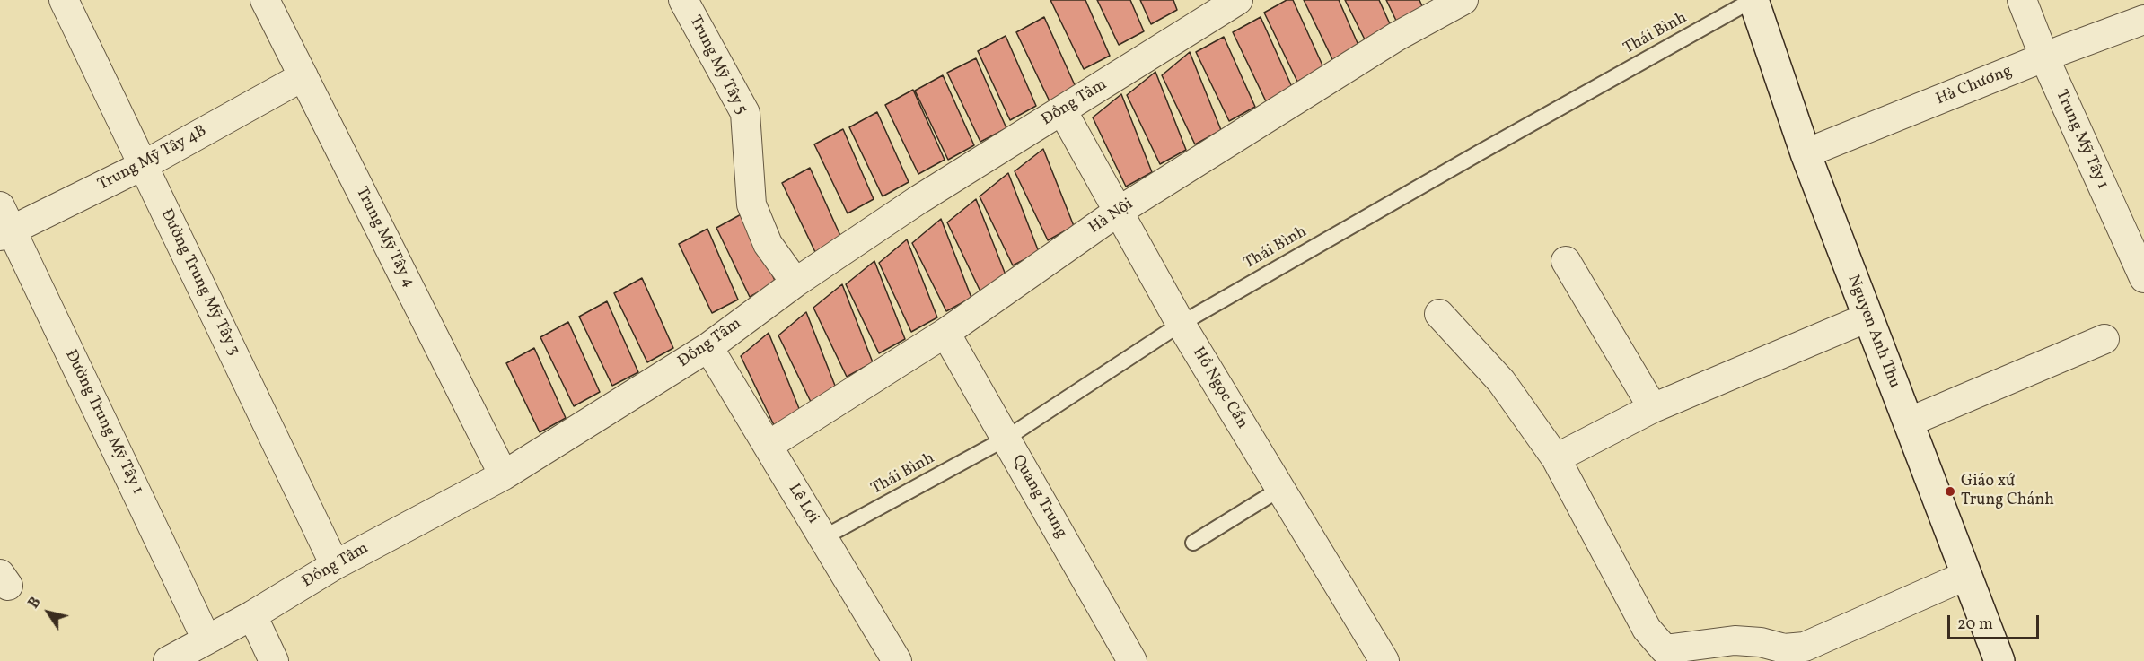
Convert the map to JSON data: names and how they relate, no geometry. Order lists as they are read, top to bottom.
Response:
{
  "streets": {
    "main road": ["Nguyen Anh Thu"],
    "street": [
      "Trung Mỹ Tây 5",
      "Hà Chương",
      "Đồng Tâm",
      "Trung Mỹ Tây 1",
      "Trung Mỹ Tây 4B",
      "Hà Nội",
      "Trung Mỹ Tây 4",
      "Đường Trung Mỹ Tây 3",
      "Hồ Ngọc Cẩn",
      "Đường Trung Mỹ Tây 1",
      "Quang Trung",
      "Lê Lợi"
    ],
    "lane": ["Thái Bình"]
  },
  "crossings": [
    ["Thái Bình", "Nguyen Anh Thu"],
    ["Thái Bình", "Hồ Ngọc Cẩn"],
    ["Thái Bình", "Quang Trung"],
    ["Thái Bình", "Lê Lợi"],
    ["Trung Mỹ Tây 5", "Đồng Tâm"],
    ["Hà Chương", "Trung Mỹ Tây 1"],
    ["Hà Chương", "Nguyen Anh Thu"],
    ["Đồng Tâm", "Trung Mỹ Tây 4"],
    ["Đồng Tâm", "Đường Trung Mỹ Tây 3"],
    ["Đồng Tâm", "Hồ Ngọc Cẩn"],
    ["Đồng Tâm", "Đường Trung Mỹ Tây 1"],
    ["Đồng Tâm", "Lê Lợi"],
    ["Trung Mỹ Tây 4B", "Trung Mỹ Tây 4"],
    ["Trung Mỹ Tây 4B", "Đường Trung Mỹ Tây 3"],
    ["Trung Mỹ Tây 4B", "Đường Trung Mỹ Tây 1"],
    ["Hà Nội", "Hồ Ngọc Cẩn"],
    ["Hà Nội", "Quang Trung"],
    ["Hà Nội", "Lê Lợi"]
  ],
  "places": ["Giáo xứ Trung Chánh"],
  "scale_bar": "20 m",
  "north": "top left"
}
